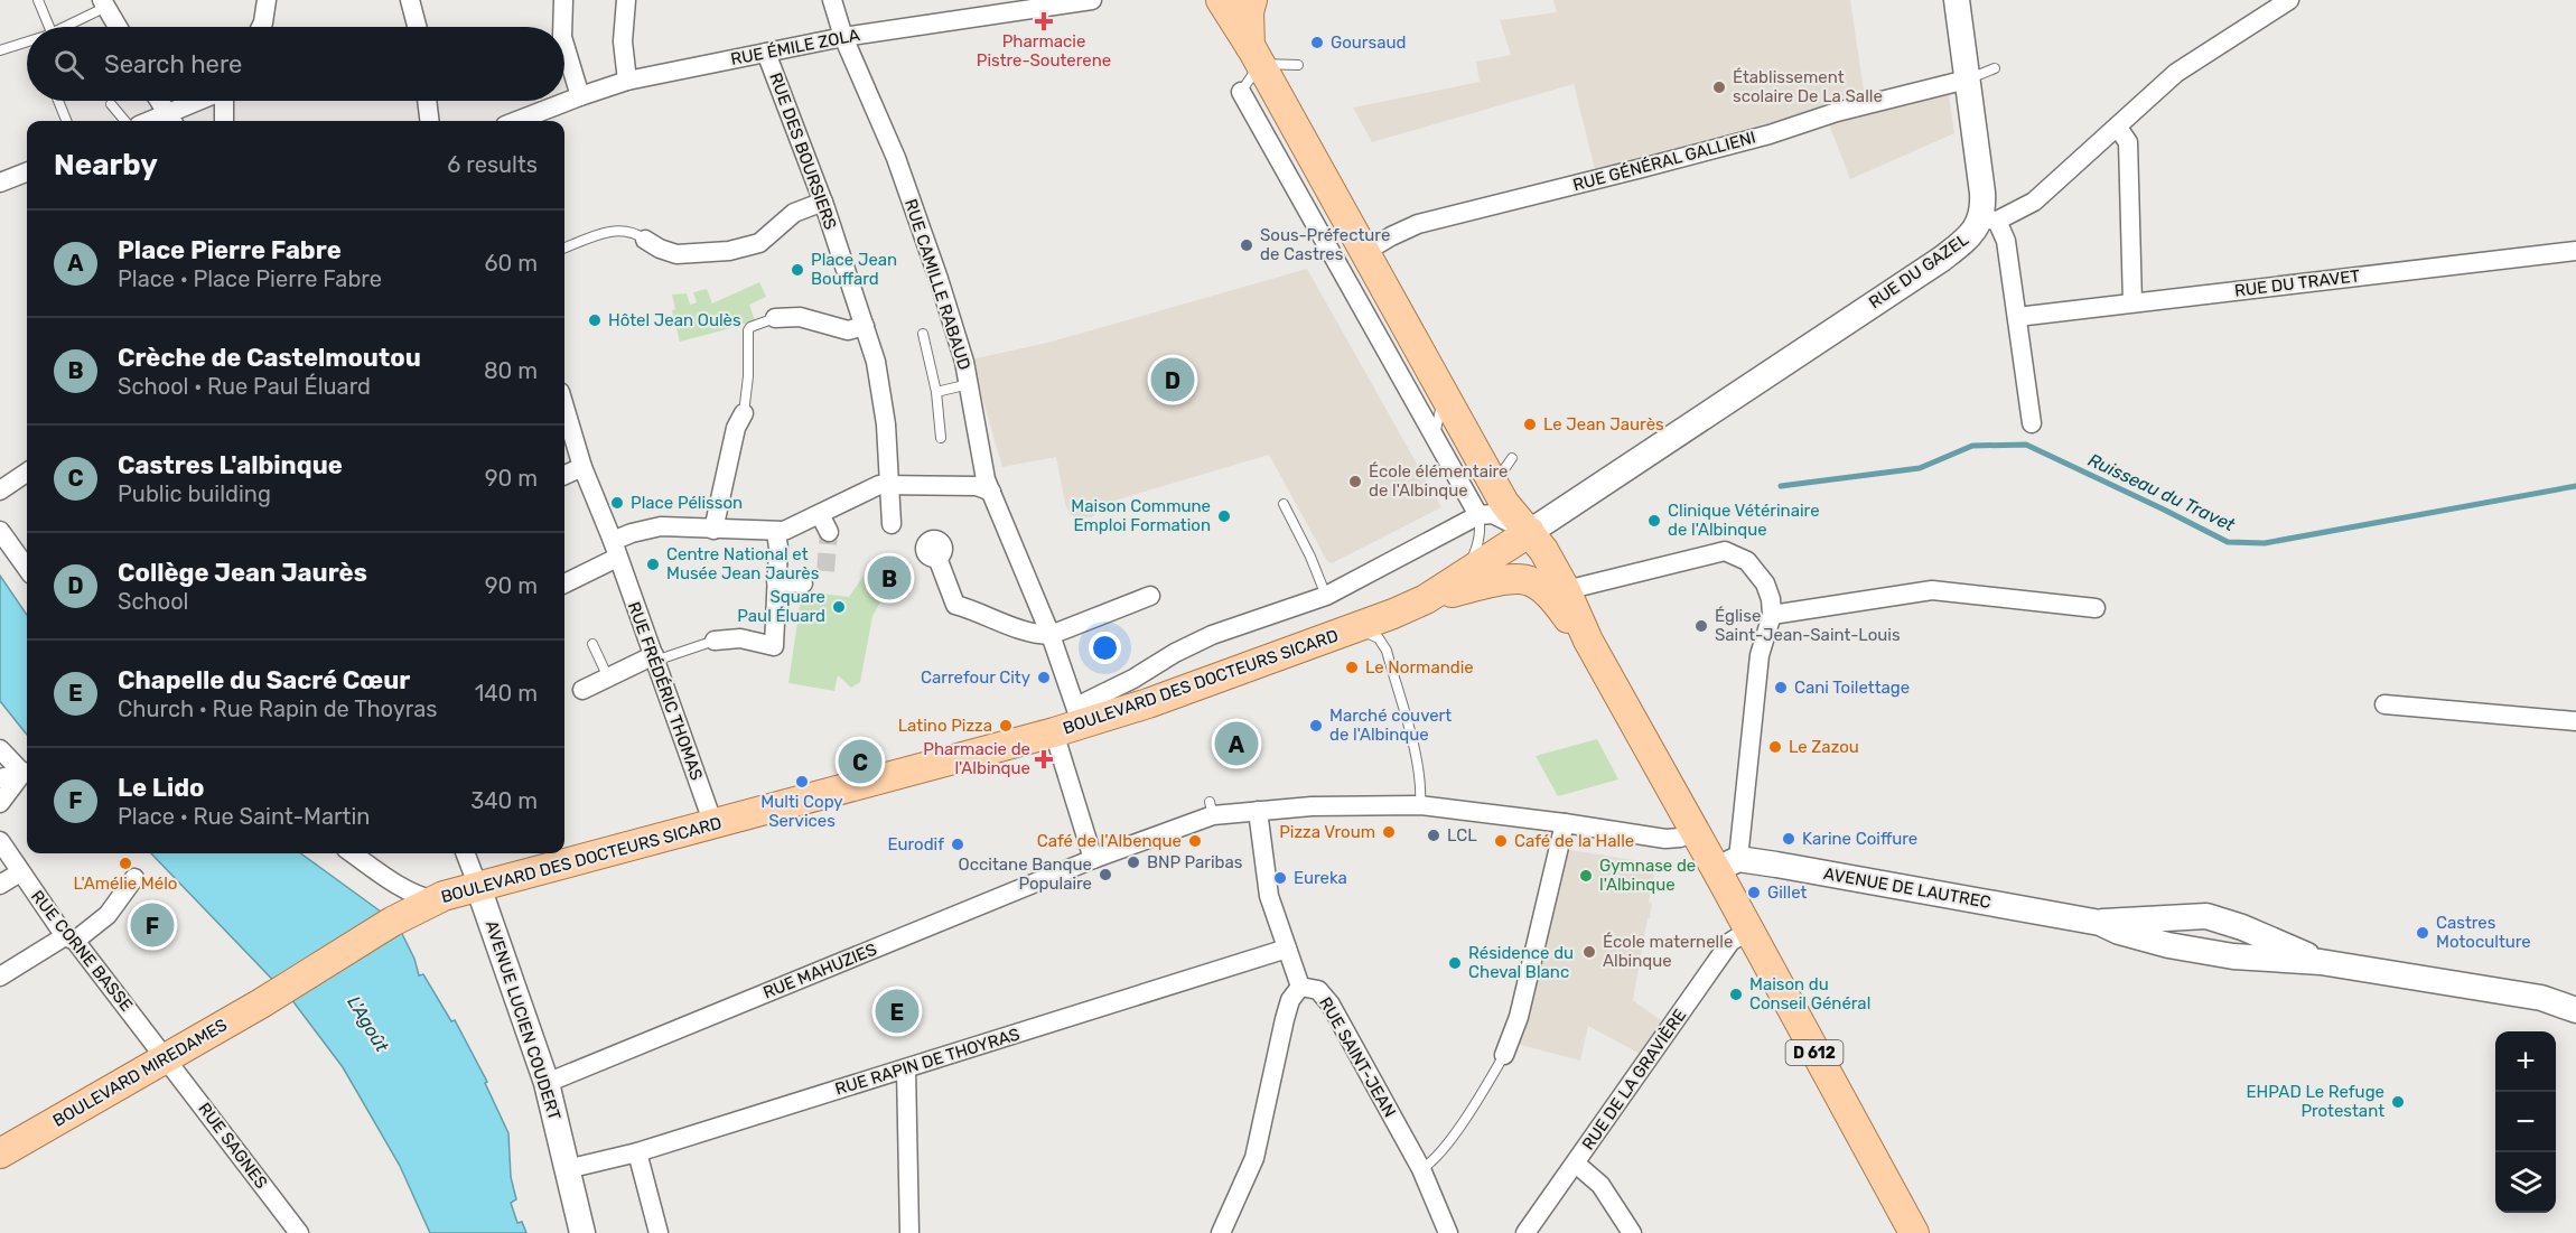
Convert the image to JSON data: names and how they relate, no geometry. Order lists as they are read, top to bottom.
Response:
{
  "streets": {
    "main road": [
      "RUE DU GAZEL",
      "BOULEVARD DES DOCTEURS SICARD",
      "AVENUE DE LAUTREC",
      "AVENUE LUCIEN COUDERT",
      "D 612",
      "BOULEVARD MIREDAMES"
    ],
    "street": [
      "RUE ÉMILE ZOLA",
      "RUE DES BOURSIERS",
      "RUE GÉNÉRAL GALLIENI",
      "RUE DU TRAVET",
      "RUE CAMILLE RABAUD",
      "RUE FRÉDÉRIC THOMAS",
      "RUE CORNE BASSE",
      "RUE MAHUZIES",
      "RUE SAINT-JEAN",
      "RUE RAPIN DE THOYRAS",
      "RUE DE LA GRAVIÈRE",
      "RUE SAGNES"
    ]
  },
  "crossings": [
    ["RUE ÉMILE ZOLA", "RUE DES BOURSIERS"],
    ["RUE ÉMILE ZOLA", "RUE CAMILLE RABAUD"],
    ["RUE GÉNÉRAL GALLIENI", "D 612"],
    ["RUE DU GAZEL", "BOULEVARD DES DOCTEURS SICARD"],
    ["RUE DU GAZEL", "D 612"],
    ["RUE CAMILLE RABAUD", "BOULEVARD DES DOCTEURS SICARD"],
    ["BOULEVARD DES DOCTEURS SICARD", "RUE FRÉDÉRIC THOMAS"],
    ["BOULEVARD DES DOCTEURS SICARD", "AVENUE LUCIEN COUDERT"],
    ["BOULEVARD DES DOCTEURS SICARD", "D 612"],
    ["BOULEVARD DES DOCTEURS SICARD", "BOULEVARD MIREDAMES"],
    ["AVENUE DE LAUTREC", "D 612"],
    ["RUE CORNE BASSE", "BOULEVARD MIREDAMES"],
    ["RUE CORNE BASSE", "RUE SAGNES"],
    ["RUE MAHUZIES", "AVENUE LUCIEN COUDERT"],
    ["RUE MAHUZIES", "D 612"],
    ["RUE MAHUZIES", "RUE SAINT-JEAN"],
    ["AVENUE LUCIEN COUDERT", "RUE RAPIN DE THOYRAS"],
    ["D 612", "RUE DE LA GRAVIÈRE"],
    ["RUE SAINT-JEAN", "RUE RAPIN DE THOYRAS"],
    ["BOULEVARD MIREDAMES", "RUE SAGNES"]
  ],
  "water": ["Ruisseau du Travet", "L'Agoût"],
  "places": {
    "health": ["Pharmacie Pistre-Souterene", "Pharmacie de l'Albinque"],
    "other": [
      "Goursaud",
      "Établissement scolaire De La Salle",
      "Sous-Préfecture de Castres",
      "Place Jean Bouffard",
      "Hôtel Jean Oulès",
      "Le Jean Jaurès",
      "École élémentaire de l'Albinque",
      "Place Pélisson",
      "Maison Commune Emploi Formation",
      "Clinique Vétérinaire de l'Albinque",
      "Centre National et Musée Jean Jaurès",
      "Square Paul Éluard",
      "Église Saint-Jean-Saint-Louis",
      "Le Normandie",
      "Carrefour City",
      "Cani Toilettage",
      "Latino Pizza",
      "Marché couvert de l'Albinque",
      "Le Zazou",
      "Multi Copy Services",
      "Pizza Vroum",
      "LCL",
      "Karine Coiffure",
      "Café de l'Albenque",
      "Café de la Halle",
      "Eurodif",
      "BNP Paribas",
      "L'Amélie Mélo",
      "Occitane Banque Populaire",
      "Gymnase de l'Albinque",
      "Eureka",
      "Gillet",
      "Castres Motoculture",
      "École maternelle Albinque",
      "Résidence du Cheval Blanc",
      "Maison du Conseil Général",
      "EHPAD Le Refuge Protestant"
    ]
  },
  "page": {
    "search": "Search here",
    "heading": ["Nearby", "6 results"],
    "list": [
      {
        "mark": "A",
        "name": "Place Pierre Fabre",
        "note": "Place · Place Pierre Fabre",
        "value": "60 m"
      },
      {
        "mark": "B",
        "name": "Crèche de Castelmoutou",
        "note": "School · Rue Paul Éluard",
        "value": "80 m"
      },
      {
        "mark": "C",
        "name": "Castres L'albinque",
        "note": "Public building",
        "value": "90 m"
      },
      {
        "mark": "D",
        "name": "Collège Jean Jaurès",
        "note": "School",
        "value": "90 m"
      },
      {
        "mark": "E",
        "name": "Chapelle du Sacré Cœur",
        "note": "Church · Rue Rapin de Thoyras",
        "value": "140 m"
      },
      {
        "mark": "F",
        "name": "Le Lido",
        "note": "Place · Rue Saint-Martin",
        "value": "340 m"
      }
    ],
    "pins": [
      "D",
      "B",
      "A",
      "C",
      "F",
      "E"
    ],
    "map_buttons": ["+", "−"]
  }
}
